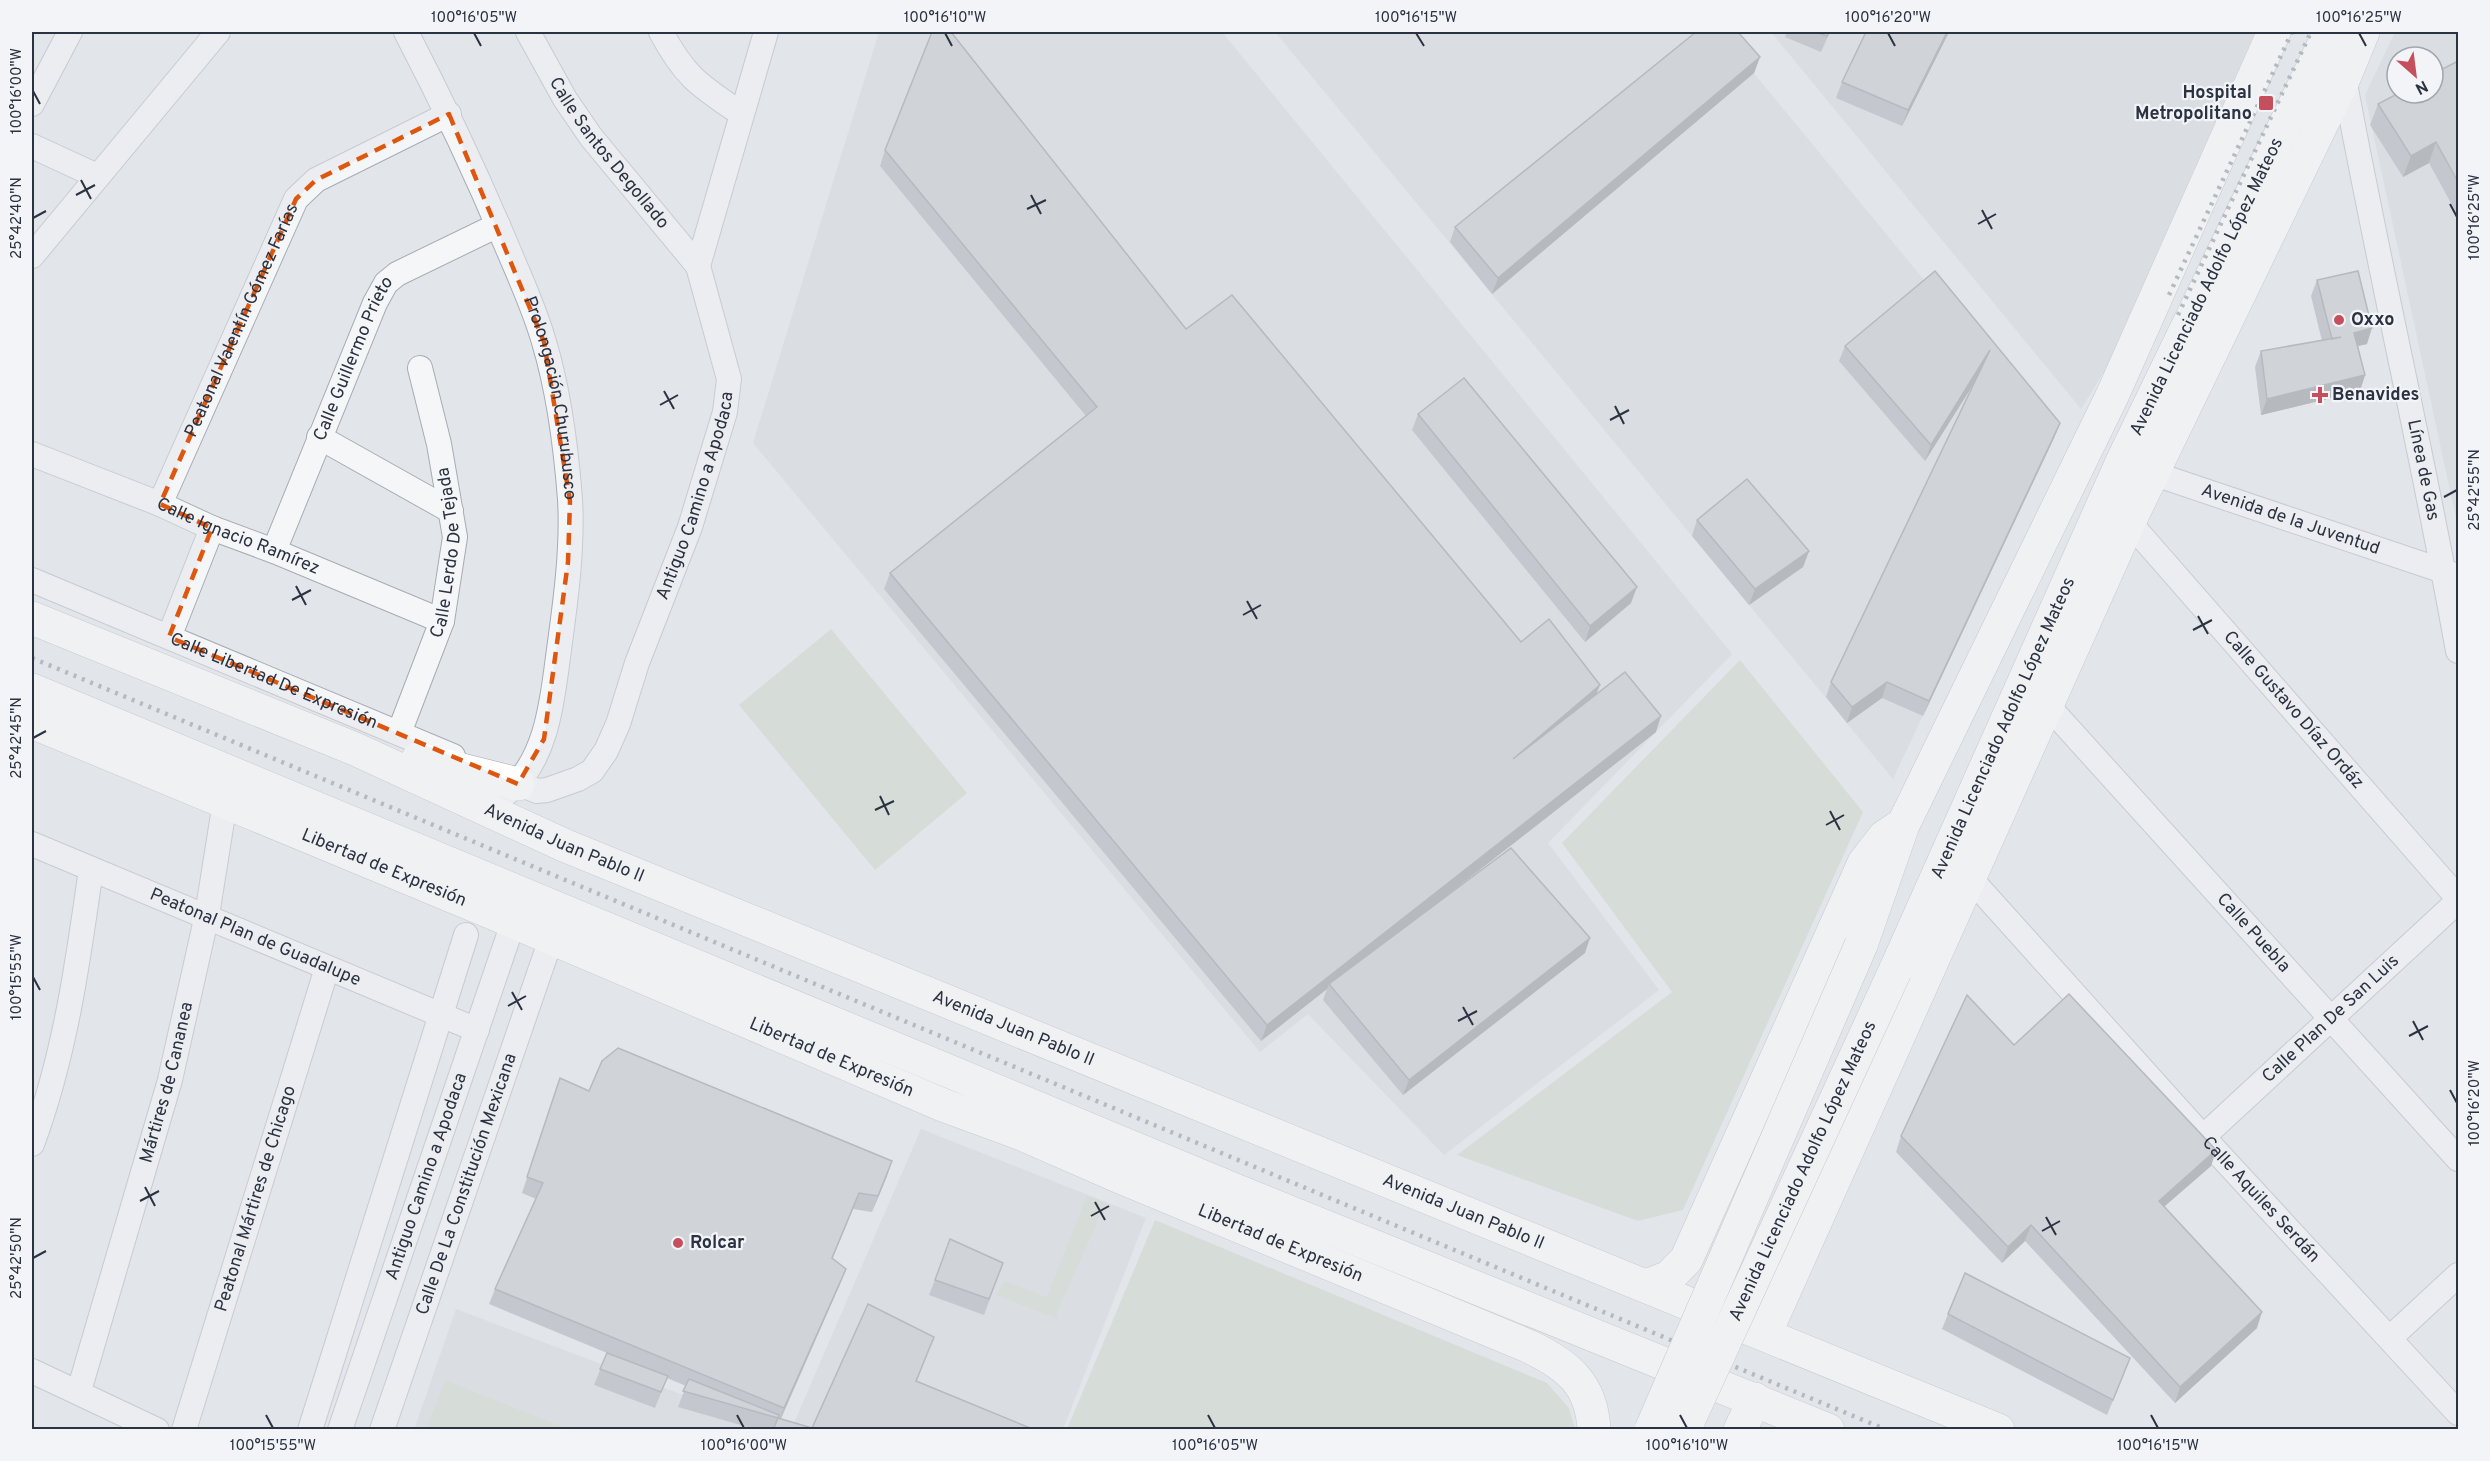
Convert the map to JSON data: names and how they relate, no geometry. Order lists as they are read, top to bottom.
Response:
{
  "streets": {
    "main road": ["Avenida Licenciado Adolfo López Mateos", "Avenida Juan Pablo II", "Libertad de Expresión"],
    "street": [
      "Calle Santos Degollado",
      "Peatonal Valentín Gómez Farías",
      "Calle Guillermo Prieto",
      "Prolongación Churubusco",
      "Línea de Gas",
      "Antiguo Camino a Apodaca",
      "Avenida de la Juventud",
      "Calle Ignacio Ramírez",
      "Calle Lerdo De Tejada",
      "Calle Libertad De Expresión",
      "Calle Gustavo Díaz Ordáz",
      "Calle Puebla",
      "Peatonal Plan de Guadalupe",
      "Calle Plan De San Luis",
      "Mártires de Cananea",
      "Calle De La Constitución Mexicana",
      "Peatonal Mártires de Chicago",
      "Calle Aquiles Serdán"
    ]
  },
  "crossings": [
    ["Calle Santos Degollado", "Antiguo Camino a Apodaca"],
    ["Avenida Licenciado Adolfo López Mateos", "Avenida de la Juventud"],
    ["Peatonal Valentín Gómez Farías", "Prolongación Churubusco"],
    ["Peatonal Valentín Gómez Farías", "Calle Ignacio Ramírez"],
    ["Calle Guillermo Prieto", "Prolongación Churubusco"],
    ["Calle Guillermo Prieto", "Calle Ignacio Ramírez"],
    ["Prolongación Churubusco", "Antiguo Camino a Apodaca"],
    ["Prolongación Churubusco", "Calle Libertad De Expresión"],
    ["Línea de Gas", "Avenida de la Juventud"],
    ["Antiguo Camino a Apodaca", "Calle Libertad De Expresión"],
    ["Antiguo Camino a Apodaca", "Libertad de Expresión"],
    ["Antiguo Camino a Apodaca", "Peatonal Plan de Guadalupe"],
    ["Calle Ignacio Ramírez", "Calle Lerdo De Tejada"],
    ["Calle Lerdo De Tejada", "Calle Libertad De Expresión"],
    ["Calle Gustavo Díaz Ordáz", "Calle Plan De San Luis"],
    ["Libertad de Expresión", "Mártires de Cananea"],
    ["Libertad de Expresión", "Calle De La Constitución Mexicana"],
    ["Calle Puebla", "Calle Plan De San Luis"],
    ["Peatonal Plan de Guadalupe", "Mártires de Cananea"],
    ["Peatonal Plan de Guadalupe", "Peatonal Mártires de Chicago"],
    ["Calle Plan De San Luis", "Calle Aquiles Serdán"]
  ],
  "places": {
    "transit": ["Hospital Metropolitano"],
    "other": ["Oxxo", "Rolcar"],
    "health": ["Benavides"]
  },
  "north": "bottom right",
  "coordinates": [
    "100°16'05\"W",
    "100°16'10\"W",
    "100°16'15\"W",
    "100°16'20\"W",
    "100°16'25\"W",
    "100°16'00\"W",
    "25°42'40\"N",
    "25°42'55\"N",
    "25°42'45\"N",
    "100°15'55\"W",
    "25°42'50\"N"
  ]
}
